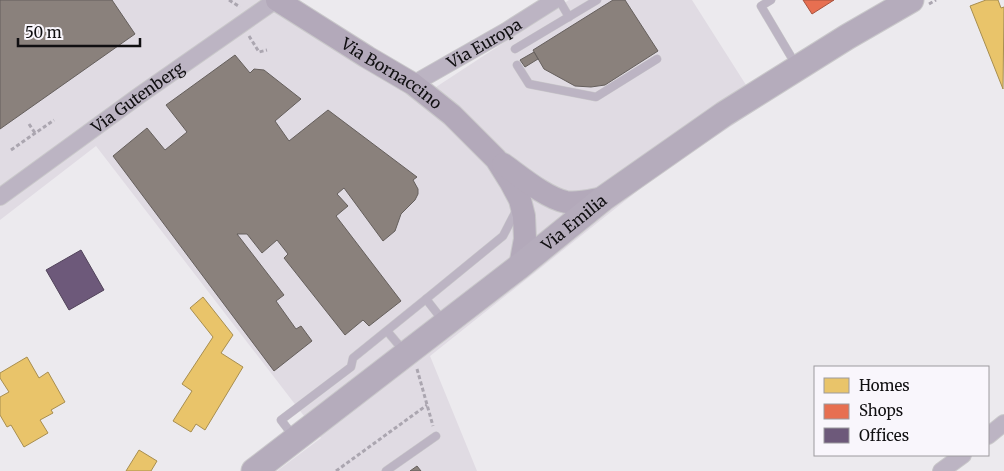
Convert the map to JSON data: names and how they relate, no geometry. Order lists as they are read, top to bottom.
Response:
{
  "streets": {
    "main road": ["Via Emilia"],
    "street": ["Via Europa", "Via Bornaccino", "Via Gutenberg"]
  },
  "crossings": [
    ["Via Europa", "Via Bornaccino"],
    ["Via Bornaccino", "Via Gutenberg"],
    ["Via Bornaccino", "Via Emilia"]
  ],
  "legend": ["Homes", "Shops", "Offices"],
  "scale_bar": "50 m"
}
